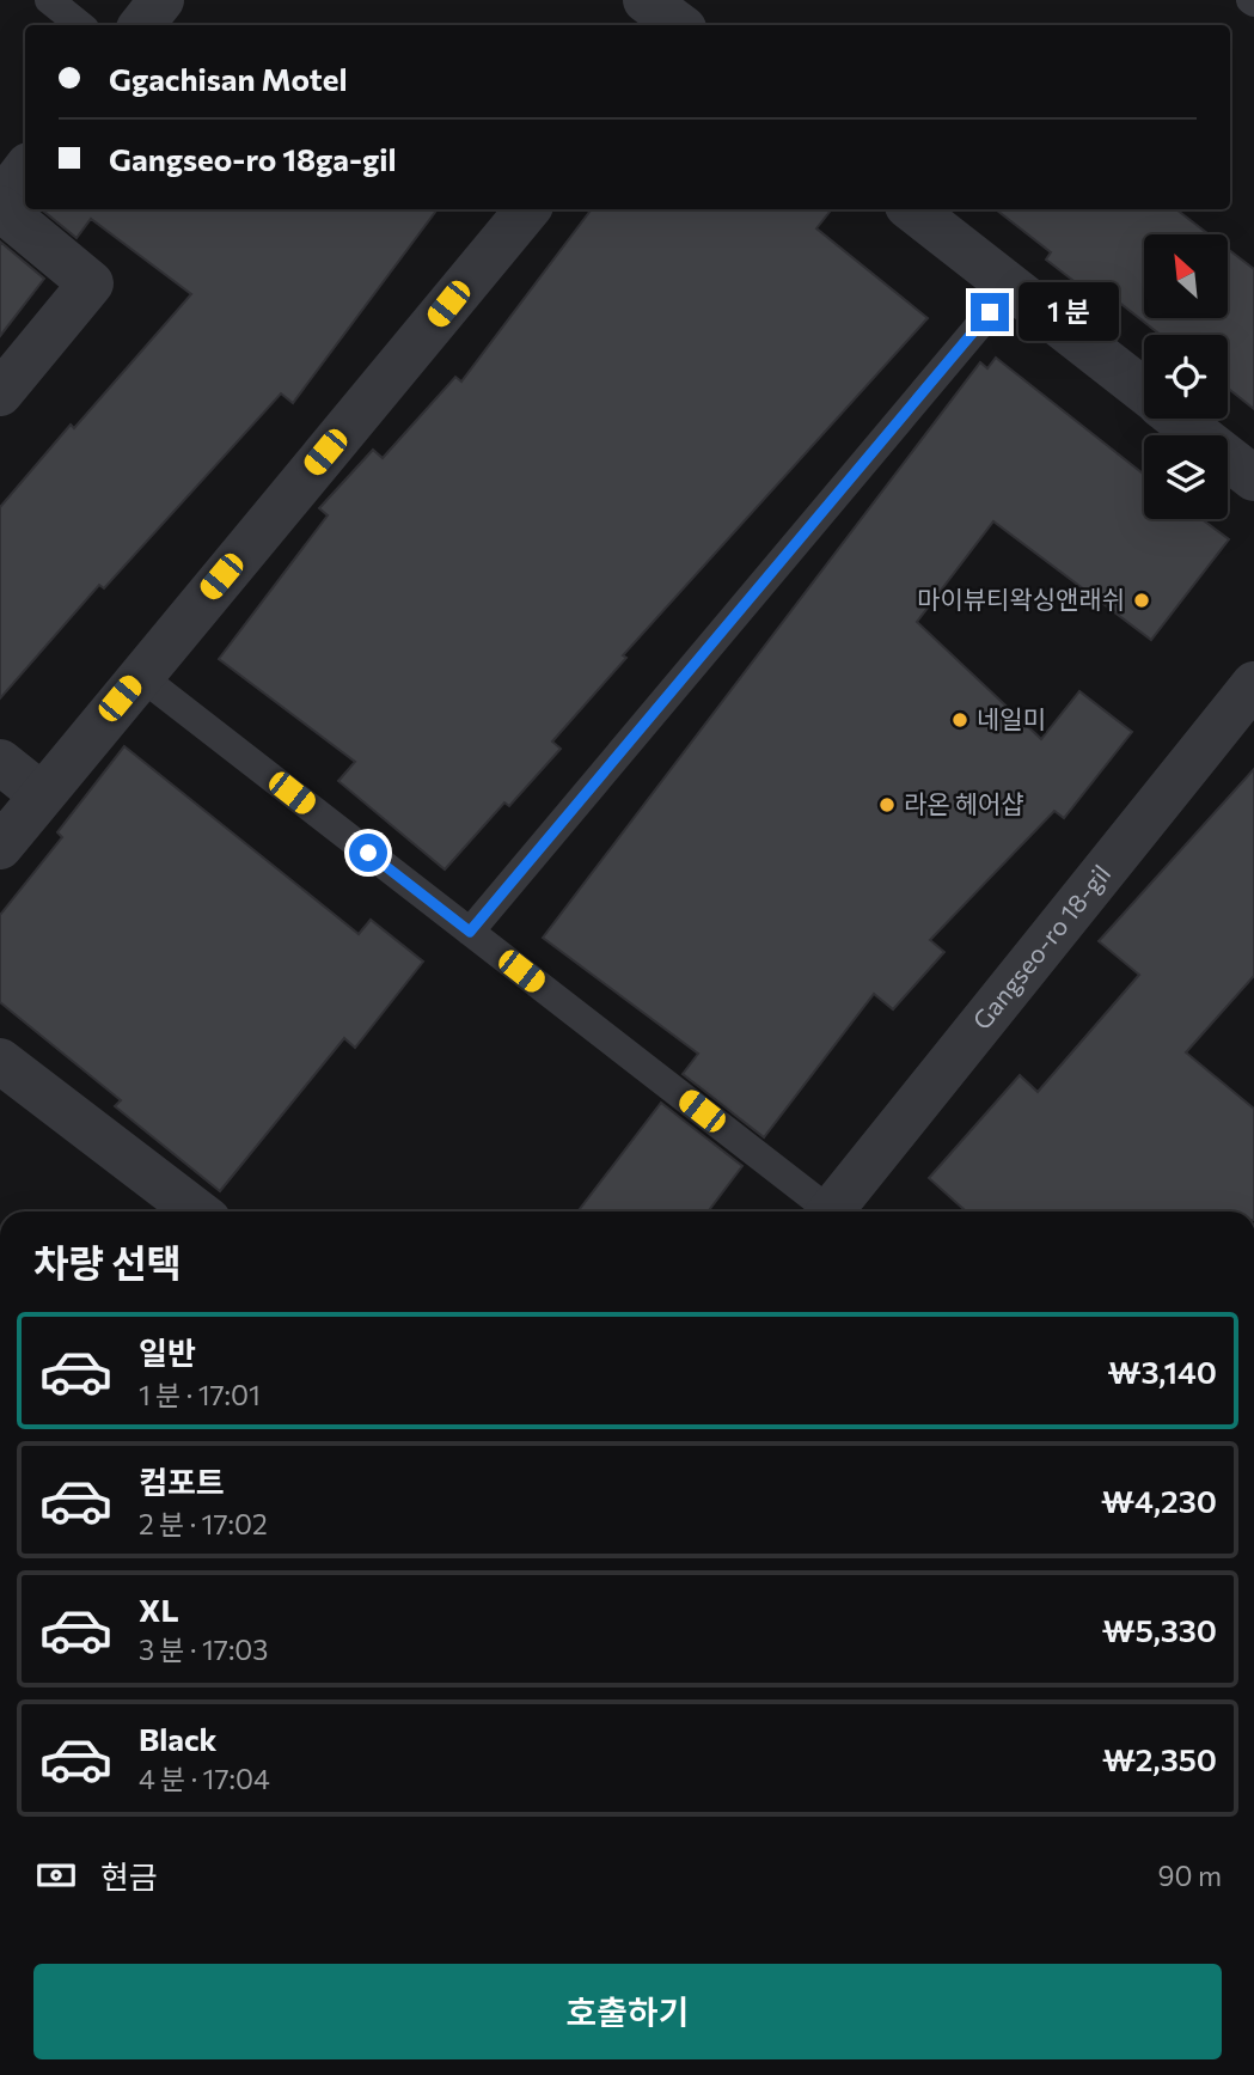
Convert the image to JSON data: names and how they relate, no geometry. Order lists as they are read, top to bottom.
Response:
{
  "streets": {
    "street": ["Gangseo-ro 18-gil"]
  },
  "places": ["마이뷰티왁싱앤래쉬", "네일미", "라온 헤어샵"],
  "north": "top left",
  "page": {
    "banner": ["Ggachisan Motel", "Gangseo-ro 18ga-gil"],
    "bubble": "1 분",
    "heading": "차량 선택",
    "list": [
      {
        "name": "일반",
        "note": "1 분 · 17:01",
        "value": "₩3,140"
      },
      {
        "name": "컴포트",
        "note": "2 분 · 17:02",
        "value": "₩4,230"
      },
      {
        "name": "XL",
        "note": "3 분 · 17:03",
        "value": "₩5,330"
      },
      {
        "name": "Black",
        "note": "4 분 · 17:04",
        "value": "₩2,350"
      }
    ],
    "pay": ["현금", "90 m"],
    "buttons": "호출하기"
  }
}
